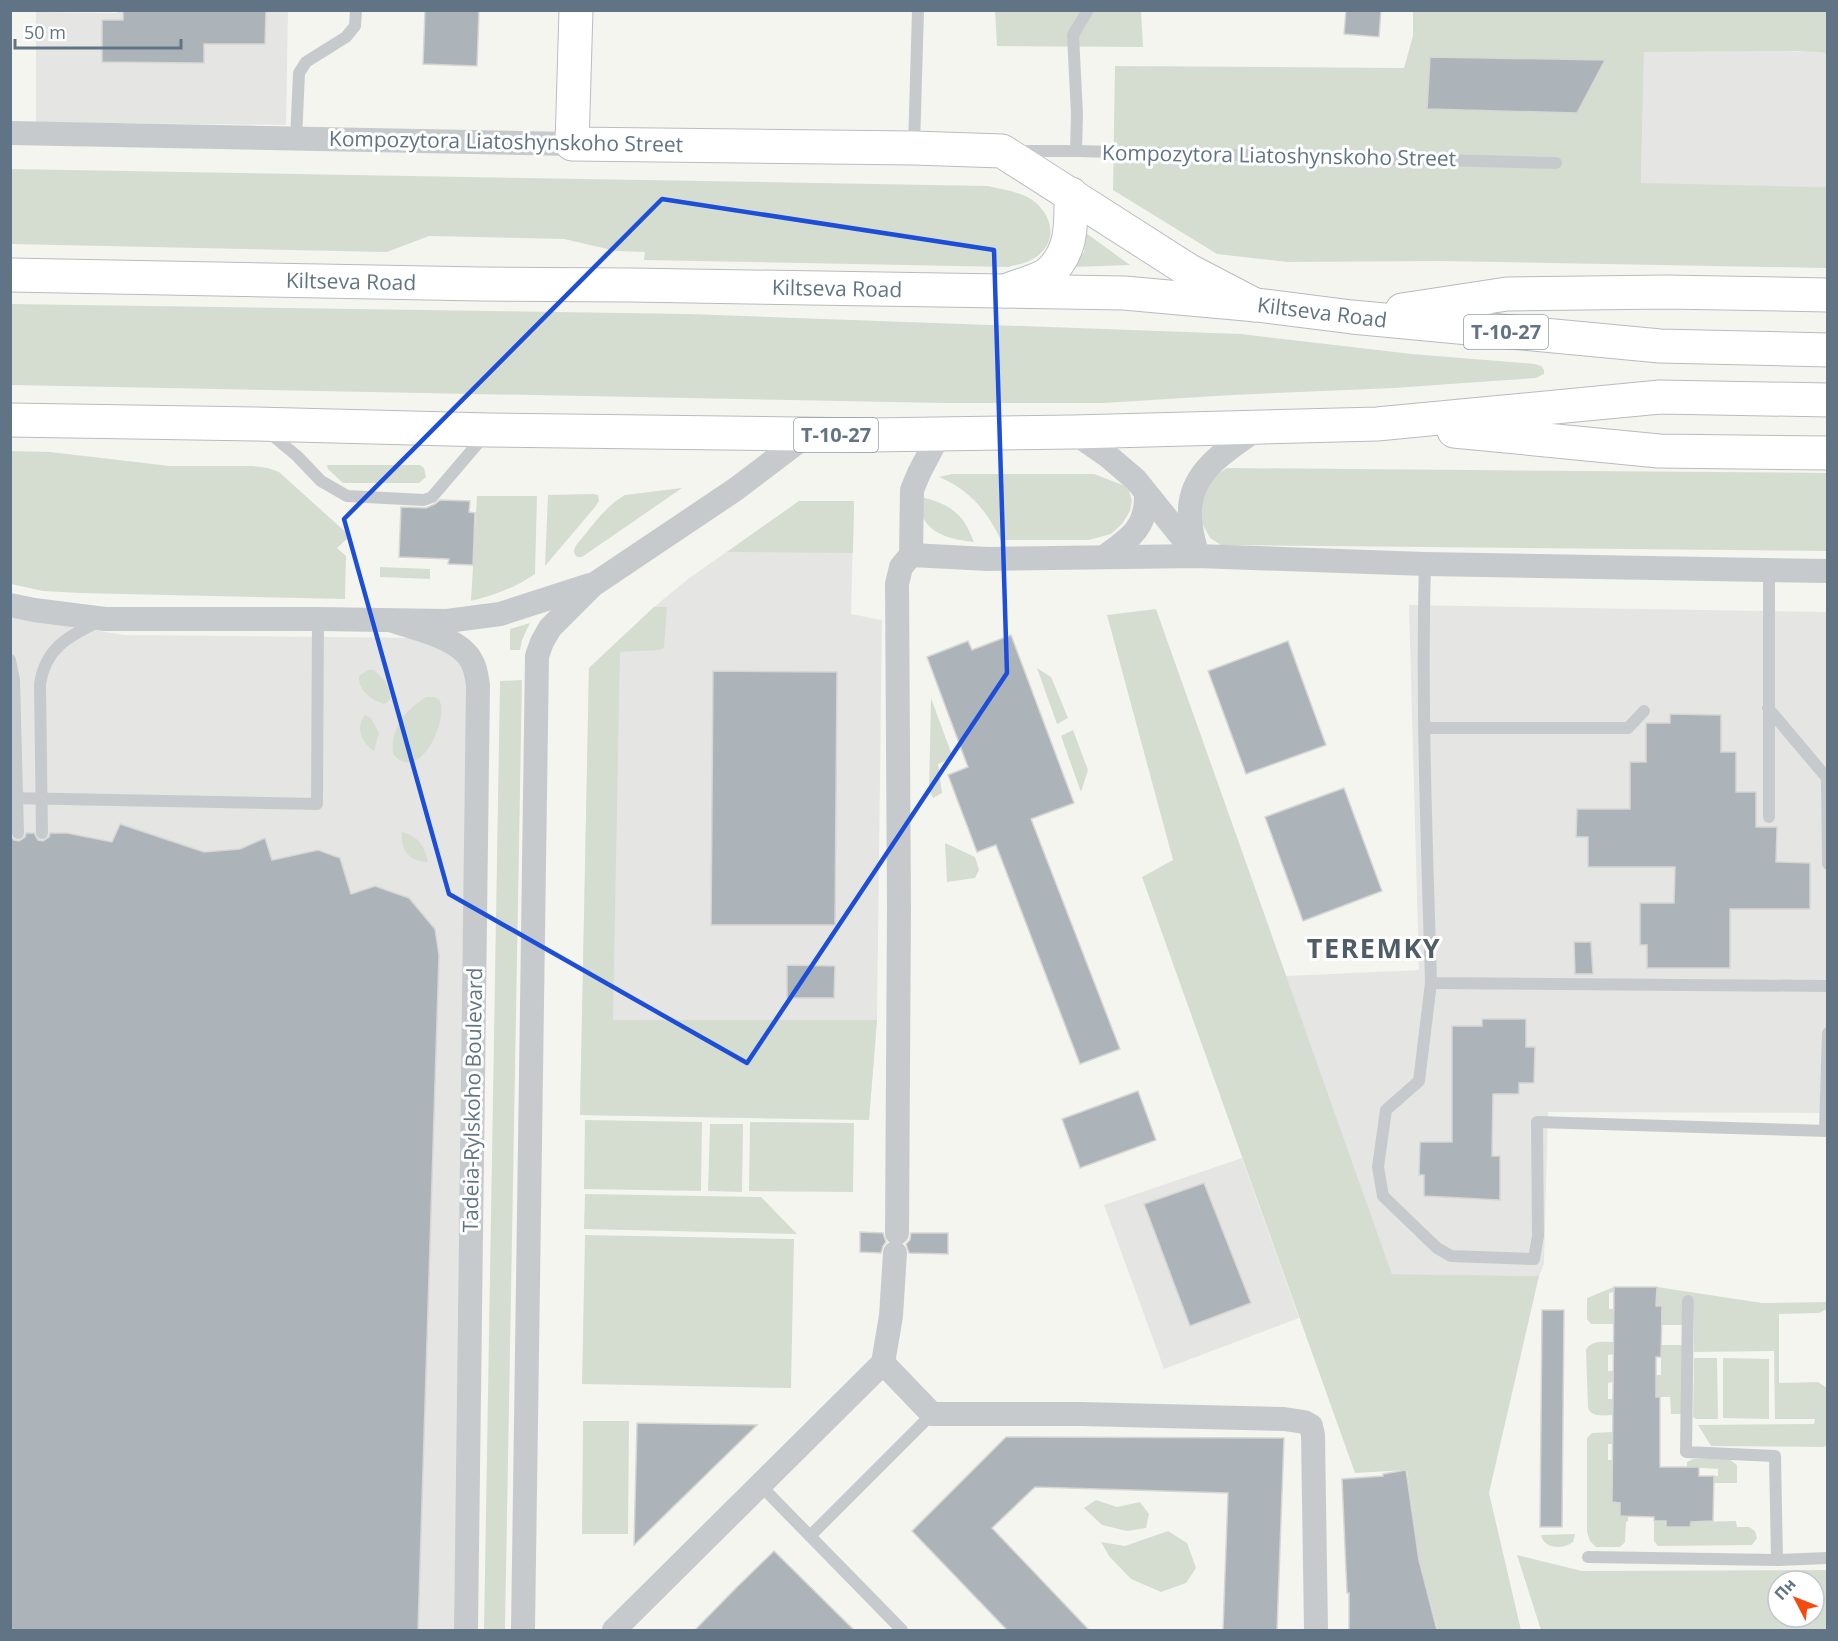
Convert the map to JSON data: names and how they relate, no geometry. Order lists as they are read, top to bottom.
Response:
{
  "streets": {
    "main road": ["Kompozytora Liatoshynskoho Street", "Kiltseva Road", "Т-10-27"],
    "street": ["Tadeia-Rylskoho Boulevard"]
  },
  "crossings": [
    ["Kompozytora Liatoshynskoho Street", "Kiltseva Road"]
  ],
  "districts": ["TEREMKY"],
  "scale_bar": "50 m",
  "north": "top left"
}
